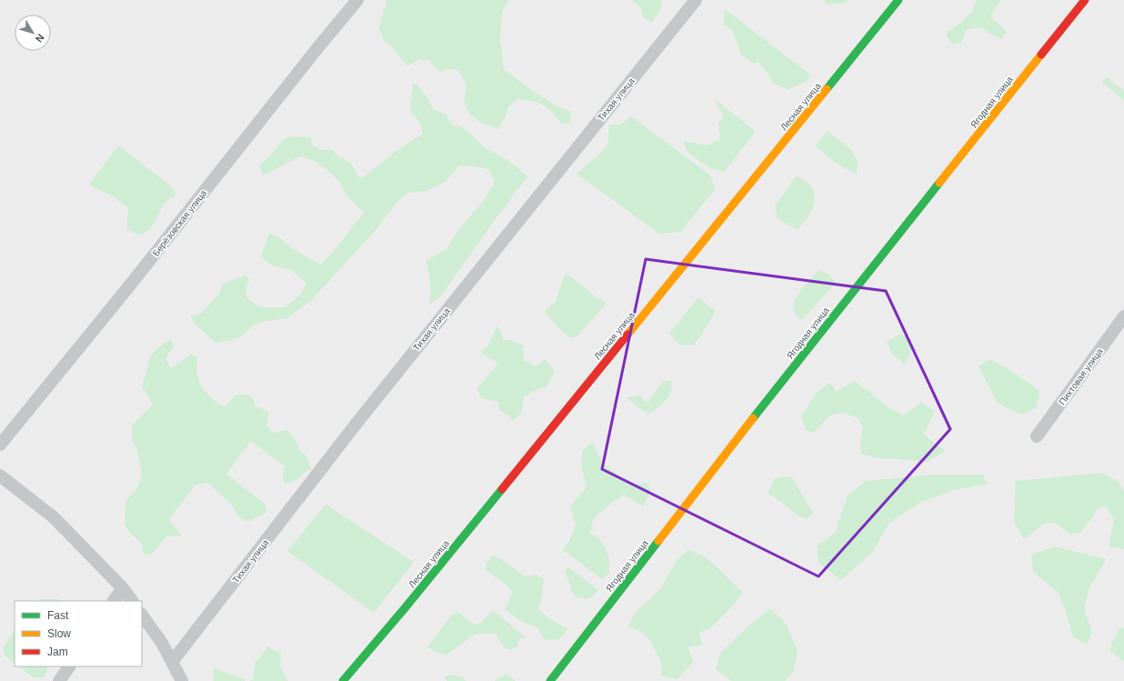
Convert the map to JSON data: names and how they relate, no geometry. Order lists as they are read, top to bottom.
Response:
{
  "streets": {
    "street": [
      "Тихая улица",
      "Ягодная улица",
      "Лесная улица",
      "Берёзовская улица",
      "Пихтовая улица"
    ]
  },
  "legend": ["Fast", "Slow", "Jam"],
  "north": "bottom right"
}
